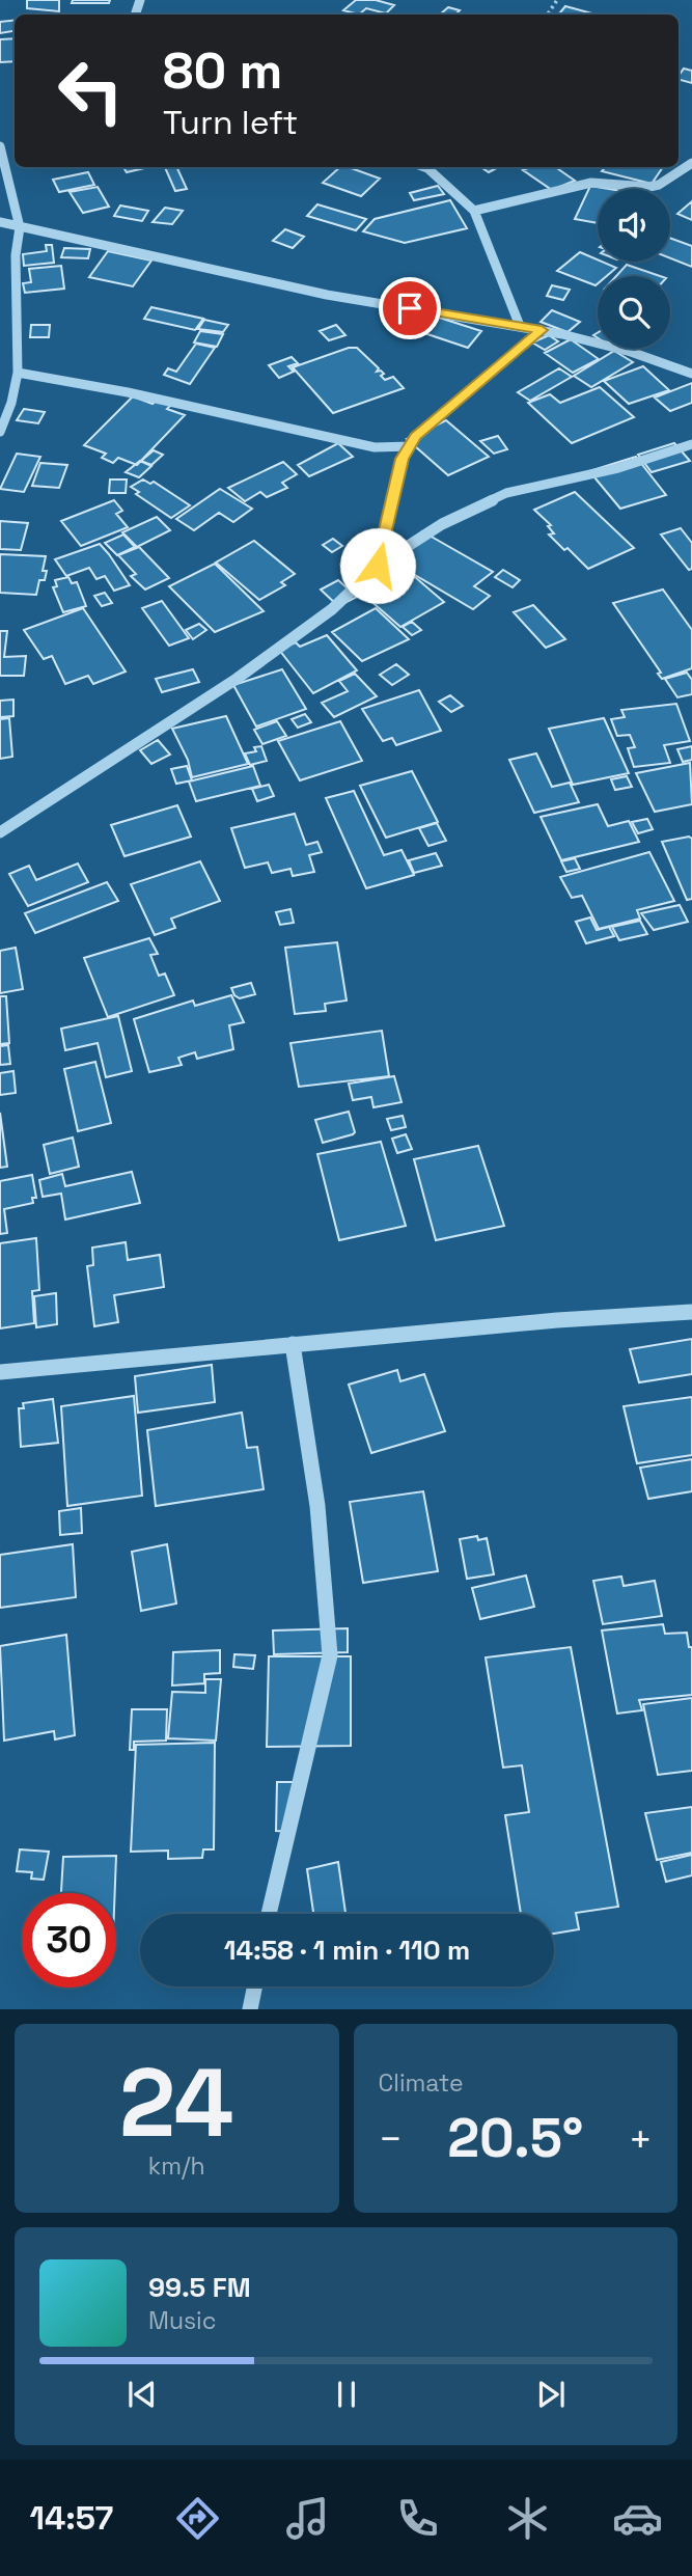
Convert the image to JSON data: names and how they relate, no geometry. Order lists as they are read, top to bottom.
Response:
{
  "page": {
    "turn": ["80 m", "Turn left"],
    "limit": "30",
    "trip": "14:58 · 1 min · 110 m",
    "tile": [
      ["24", "km/h"],
      "Climate"
    ],
    "heat": ["−", "20.5°", "+"],
    "song": ["99.5 FM", "Music"],
    "tabs": "14:57"
  }
}
